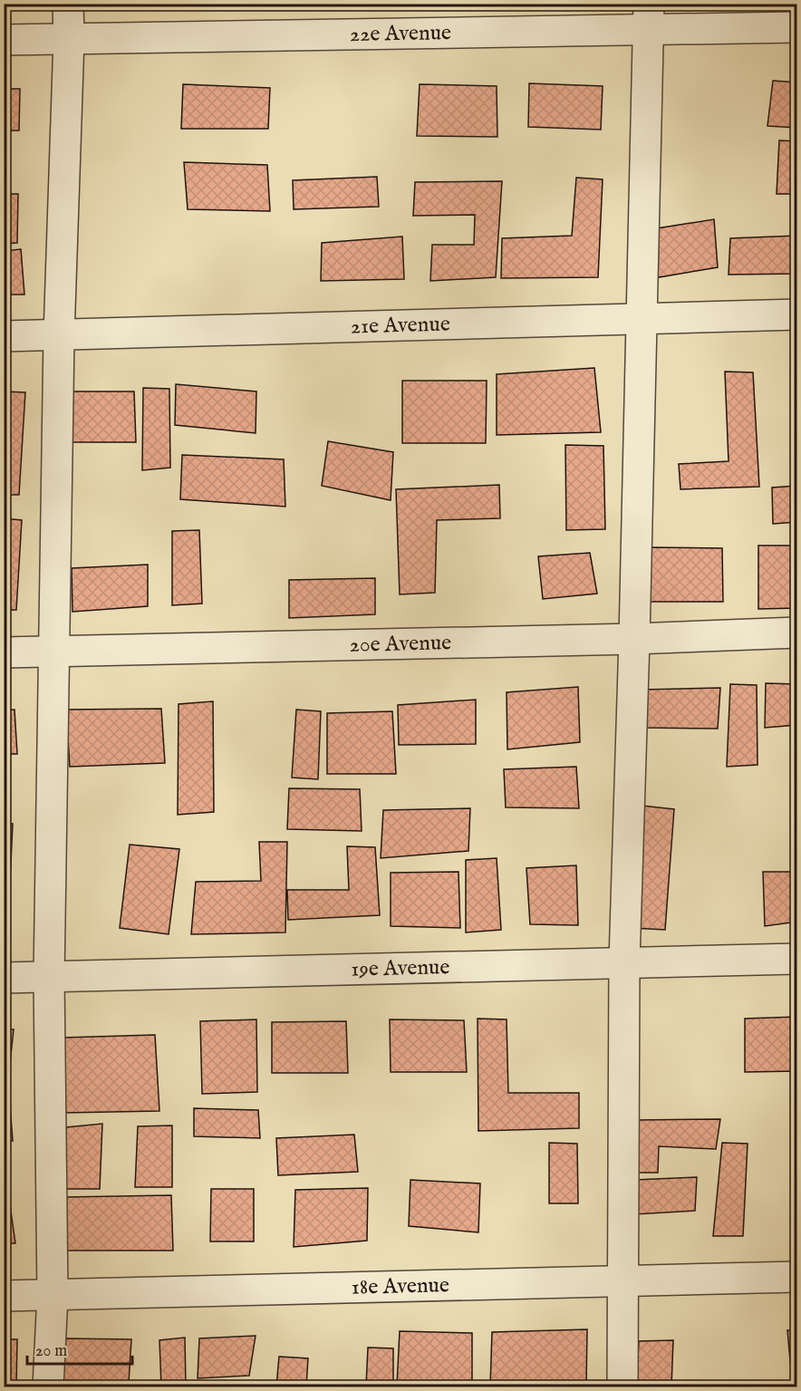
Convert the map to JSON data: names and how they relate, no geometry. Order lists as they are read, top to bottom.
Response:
{
  "streets": {
    "street": [
      "22e Avenue",
      "21e Avenue",
      "20e Avenue",
      "19e Avenue",
      "18e Avenue"
    ]
  },
  "scale_bar": "20 m"
}
